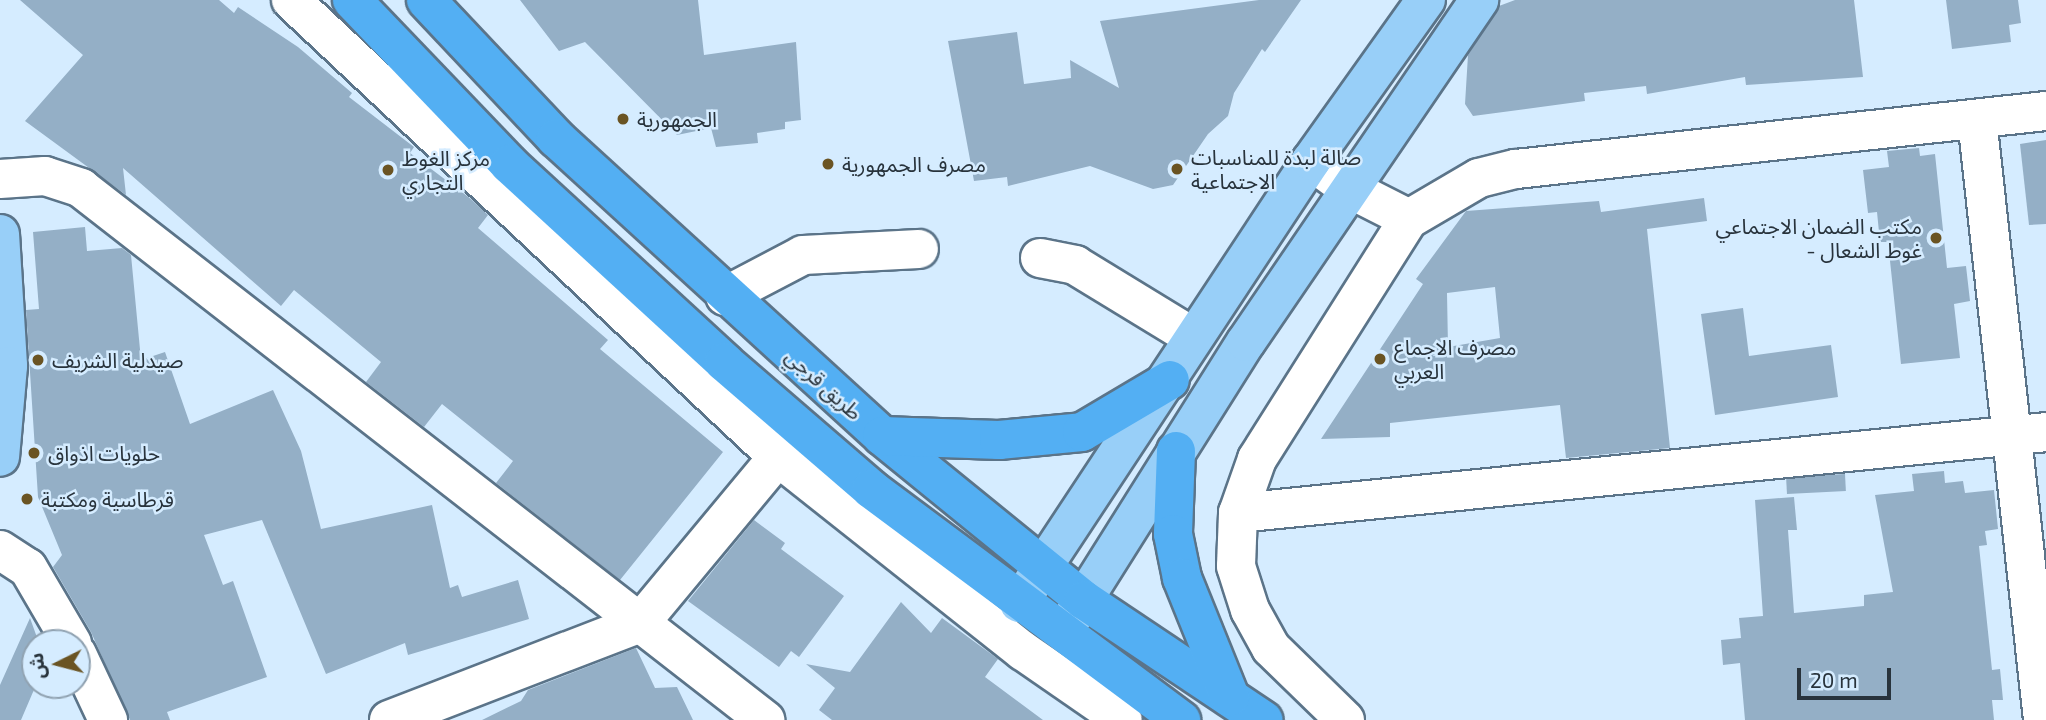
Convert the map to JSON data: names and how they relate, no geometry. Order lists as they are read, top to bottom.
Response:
{
  "streets": {
    "highway": ["طريق قرجي"]
  },
  "places": [
    "الجمهورية",
    "مصرف الجمهورية",
    "صالة لبدة للمناسبات الاجتماعية",
    "مركز الغوط التجاري",
    "مكتب الضمان الاجتماعي - غوط الشعال",
    "مصرف الاجماع العربي",
    "صيدلية الشريف",
    "حلويات اذواق",
    "قرطاسية ومكتبة"
  ],
  "scale_bar": "20 m",
  "north": "left"
}
